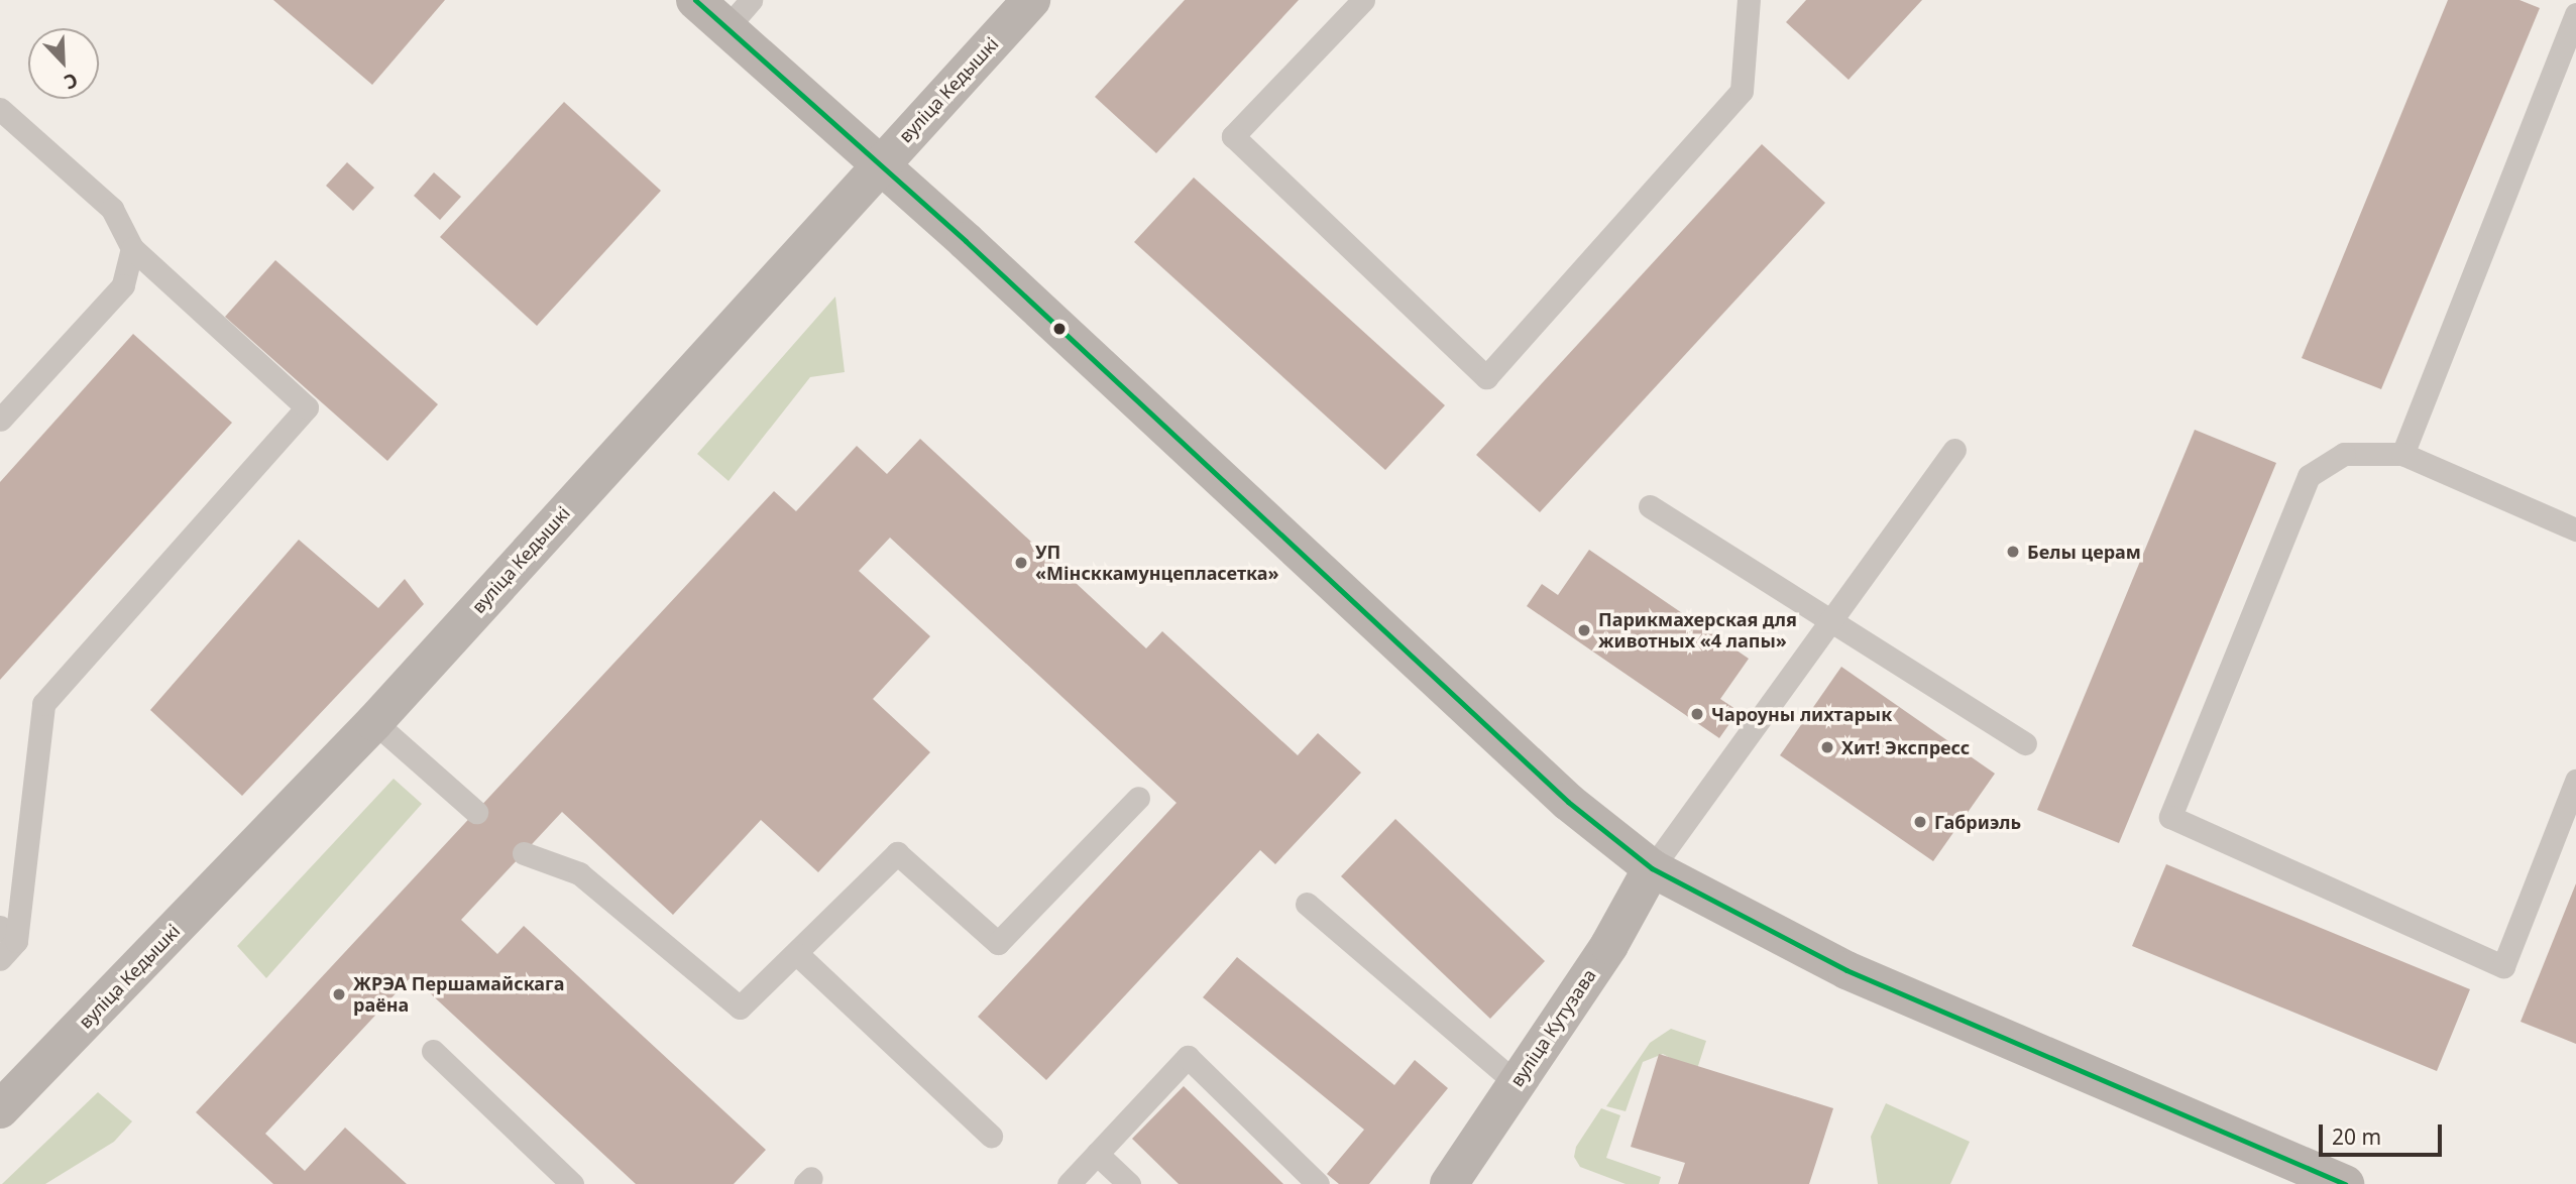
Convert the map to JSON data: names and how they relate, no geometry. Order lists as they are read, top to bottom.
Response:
{
  "streets": {
    "main road": ["вуліца Кедышкі", "вуліца Кутузава"]
  },
  "places": [
    "Белы церам",
    "УП «Мінсккамунцепласетка»",
    "Парикмахерская для животных «4 лапы»",
    "Чароуны лихтарык",
    "Хит! Экспресс",
    "Габриэль",
    "ЖРЭА Першамайскага раёна"
  ],
  "scale_bar": "20 m",
  "north": "bottom right"
}
